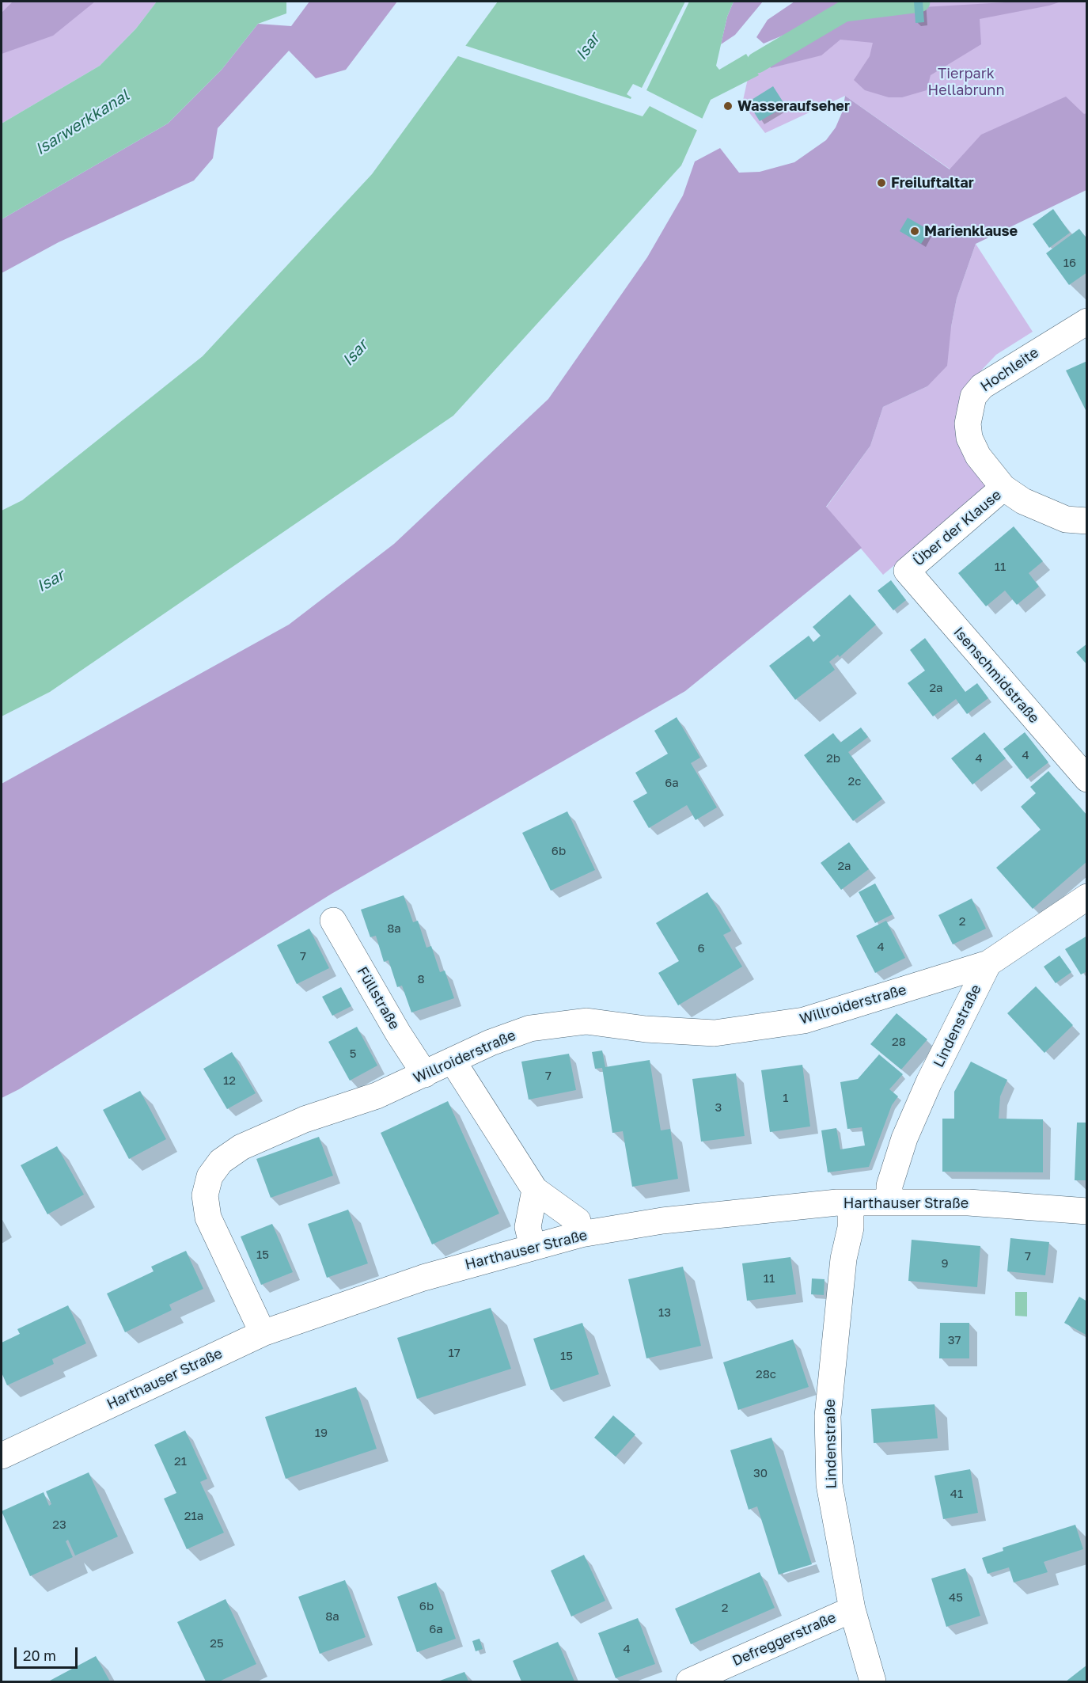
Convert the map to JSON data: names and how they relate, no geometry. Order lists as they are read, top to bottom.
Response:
{
  "streets": {
    "street": [
      "Hochleite",
      "Über der Klause",
      "Isenschmidstraße",
      "Füllstraße",
      "Willroiderstraße",
      "Lindenstraße",
      "Harthauser Straße",
      "Defreggerstraße"
    ]
  },
  "crossings": [
    ["Hochleite", "Über der Klause"],
    ["Über der Klause", "Isenschmidstraße"],
    ["Füllstraße", "Willroiderstraße"],
    ["Willroiderstraße", "Lindenstraße"],
    ["Willroiderstraße", "Harthauser Straße"],
    ["Lindenstraße", "Harthauser Straße"],
    ["Lindenstraße", "Defreggerstraße"]
  ],
  "water": ["Isar", "Isarwerkkanal"],
  "parks": ["Tierpark Hellabrunn"],
  "places": ["Wasseraufseher", "Freiluftaltar", "Marienklause"],
  "house_numbers": [
    "16",
    "11",
    "2a",
    "4",
    "2b",
    "4",
    "2c",
    "6a",
    "6b",
    "2a",
    "2",
    "8a",
    "4",
    "6",
    "7",
    "8",
    "28",
    "5",
    "7",
    "12",
    "1",
    "3",
    "15",
    "7",
    "9",
    "11",
    "13",
    "37",
    "17",
    "15",
    "28c",
    "19",
    "21",
    "30",
    "41",
    "21a",
    "23",
    "45",
    "6b",
    "2",
    "8a",
    "6a",
    "25",
    "4"
  ],
  "scale_bar": "20 m"
}
